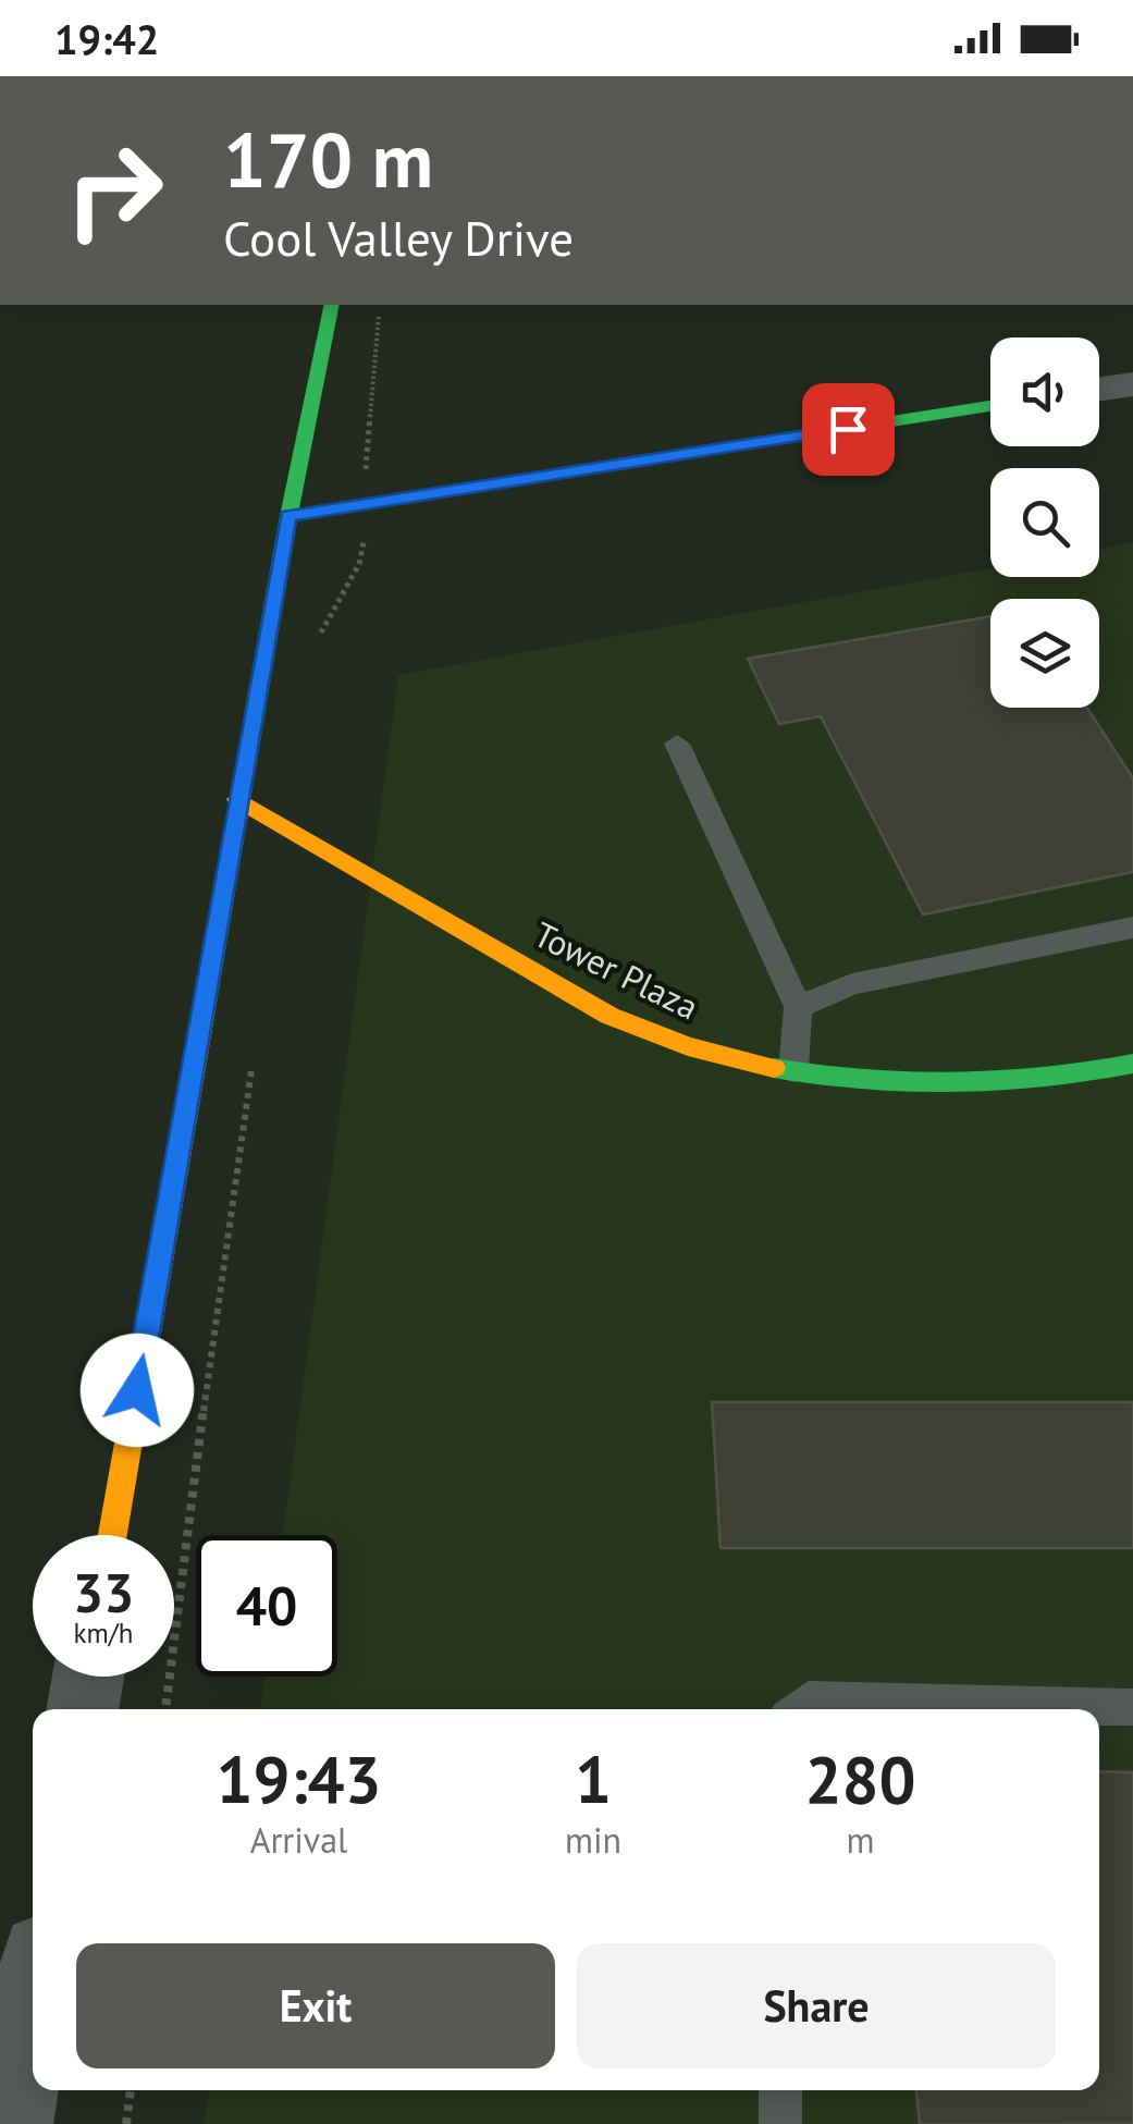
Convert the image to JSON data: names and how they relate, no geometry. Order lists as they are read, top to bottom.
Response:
{
  "streets": {
    "street": ["Tower Plaza"]
  },
  "page": {
    "status": "19:42",
    "turn": ["170 m", "Cool Valley Drive"],
    "speed": "33 km/h",
    "limit": "40",
    "eta": [
      "19:43",
      "Arrival",
      "1",
      "min",
      "280",
      "m"
    ],
    "buttons": ["Exit", "Share"]
  }
}
